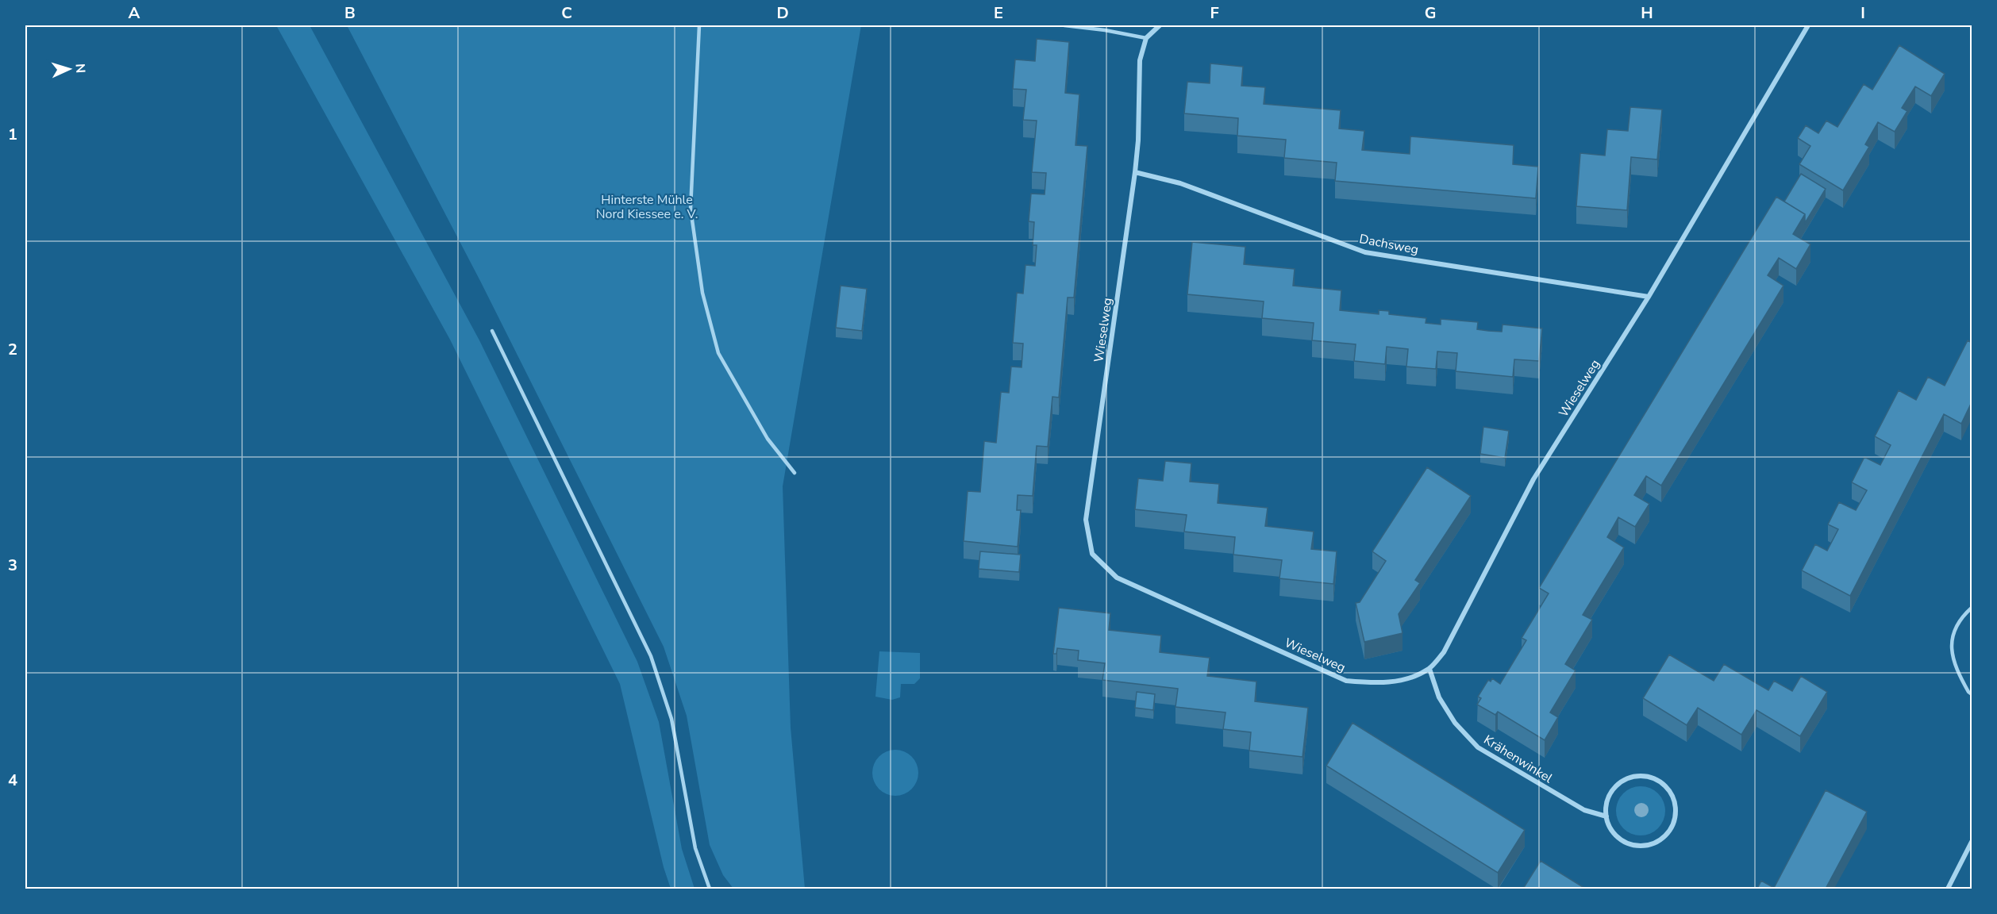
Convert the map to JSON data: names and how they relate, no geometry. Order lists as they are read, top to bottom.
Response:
{
  "streets": {
    "street": ["Dachsweg", "Wieselweg", "Krähenwinkel"]
  },
  "crossings": [
    ["Dachsweg", "Wieselweg"],
    ["Wieselweg", "Krähenwinkel"]
  ],
  "parks": ["Hinterste Mühle Nord Kiessee e. V."],
  "north": "right",
  "grid": {
    "columns": [
      "A",
      "B",
      "C",
      "D",
      "E",
      "F",
      "G",
      "H",
      "I"
    ],
    "rows": [
      "1",
      "2",
      "3",
      "4"
    ]
  }
}
